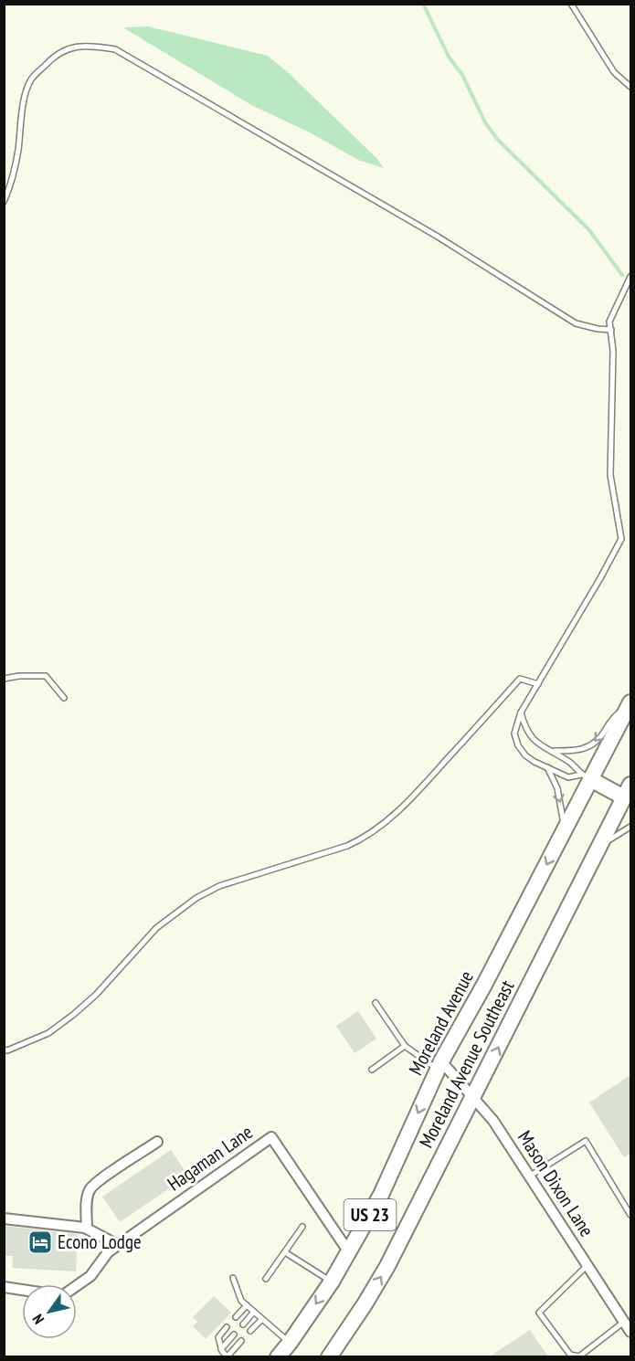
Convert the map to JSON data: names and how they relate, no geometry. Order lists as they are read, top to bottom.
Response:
{
  "streets": {
    "main road": ["Moreland Avenue", "Moreland Avenue Southeast", "US 23"],
    "street": ["Hagaman Lane", "Mason Dixon Lane"]
  },
  "crossings": [
    ["Moreland Avenue", "Hagaman Lane"],
    ["Moreland Avenue", "Mason Dixon Lane"],
    ["Moreland Avenue Southeast", "Mason Dixon Lane"]
  ],
  "one_way": ["Moreland Avenue", "Moreland Avenue Southeast"],
  "places": {
    "hotel": ["Econo Lodge"]
  },
  "north": "bottom left"
}
